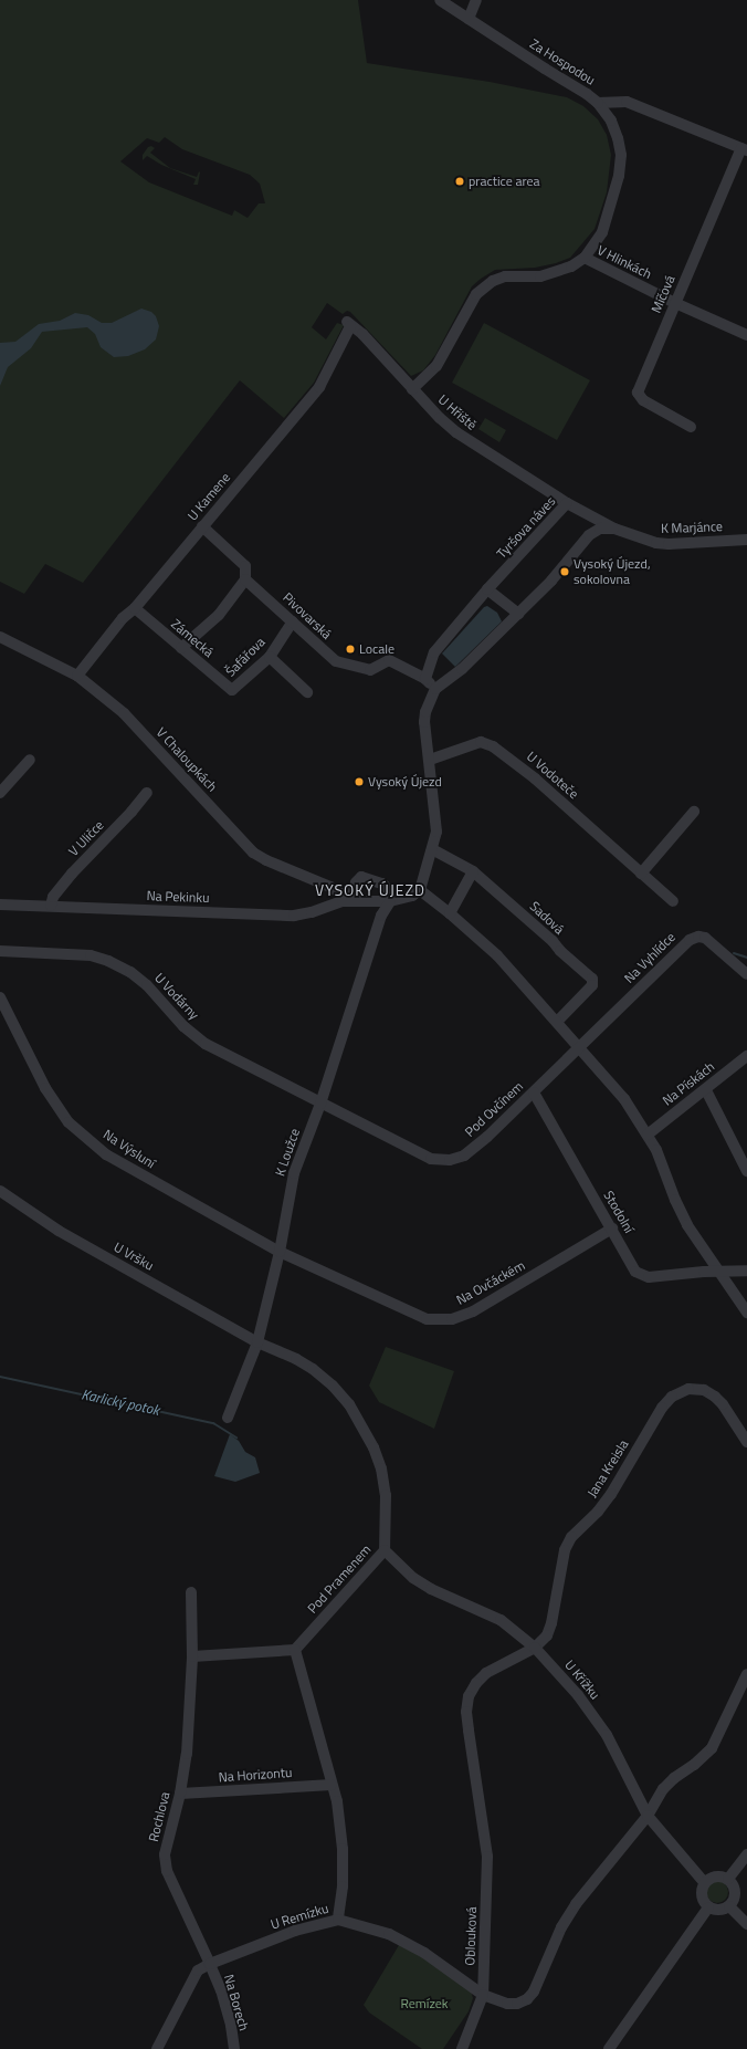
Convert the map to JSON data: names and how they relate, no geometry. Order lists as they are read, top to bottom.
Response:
{
  "streets": {
    "street": [
      "Za Hospodou",
      "V Hlinkách",
      "Míčová",
      "U Hřiště",
      "U Kamene",
      "Tyršova náves",
      "K Marjánce",
      "Pivovarská",
      "Zámecká",
      "Šafářova",
      "V Chaloupkách",
      "U Vodoteče",
      "V Uličce",
      "Na Pekinku",
      "Sadová",
      "Na Vyhlídce",
      "U Vodárny",
      "Na Pískách",
      "Pod Ovčínem",
      "Na Výsluní",
      "K Loužce",
      "Stodolní",
      "U Vršku",
      "Na Ovčáckém",
      "Jana Kreisla",
      "Pod Pramenem",
      "U Křížku",
      "Na Horizontu",
      "Rochlova",
      "U Remízku",
      "Oblouková",
      "Na Borech"
    ]
  },
  "crossings": [
    ["Za Hospodou", "V Hlinkách"],
    ["Za Hospodou", "U Hřiště"],
    ["V Hlinkách", "Míčová"],
    ["U Hřiště", "U Kamene"],
    ["U Hřiště", "Tyršova náves"],
    ["U Kamene", "Pivovarská"],
    ["U Kamene", "Zámecká"],
    ["U Kamene", "V Chaloupkách"],
    ["Tyršova náves", "K Marjánce"],
    ["Tyršova náves", "Pivovarská"],
    ["Pivovarská", "Šafářova"],
    ["Zámecká", "Šafářova"],
    ["V Chaloupkách", "Na Pekinku"],
    ["V Uličce", "Na Pekinku"],
    ["Na Vyhlídce", "Pod Ovčínem"],
    ["U Vodárny", "Pod Ovčínem"],
    ["U Vodárny", "K Loužce"],
    ["Pod Ovčínem", "K Loužce"],
    ["Pod Ovčínem", "Stodolní"],
    ["Na Výsluní", "K Loužce"],
    ["Na Výsluní", "Na Ovčáckém"],
    ["K Loužce", "U Vršku"],
    ["K Loužce", "Na Ovčáckém"],
    ["K Loužce", "Pod Pramenem"],
    ["Stodolní", "Na Ovčáckém"],
    ["U Vršku", "Pod Pramenem"],
    ["Jana Kreisla", "U Křížku"],
    ["Jana Kreisla", "Oblouková"],
    ["Pod Pramenem", "U Křížku"],
    ["U Křížku", "Oblouková"],
    ["Na Horizontu", "Rochlova"],
    ["Rochlova", "U Remízku"],
    ["Rochlova", "Na Borech"],
    ["U Remízku", "Oblouková"],
    ["U Remízku", "Na Borech"]
  ],
  "districts": ["VYSOKÝ ÚJEZD"],
  "water": ["Karlický potok"],
  "parks": ["Remízek"],
  "places": [
    "practice area",
    "Vysoký Újezd, sokolovna",
    "Locale",
    "Vysoký Újezd"
  ]
}
